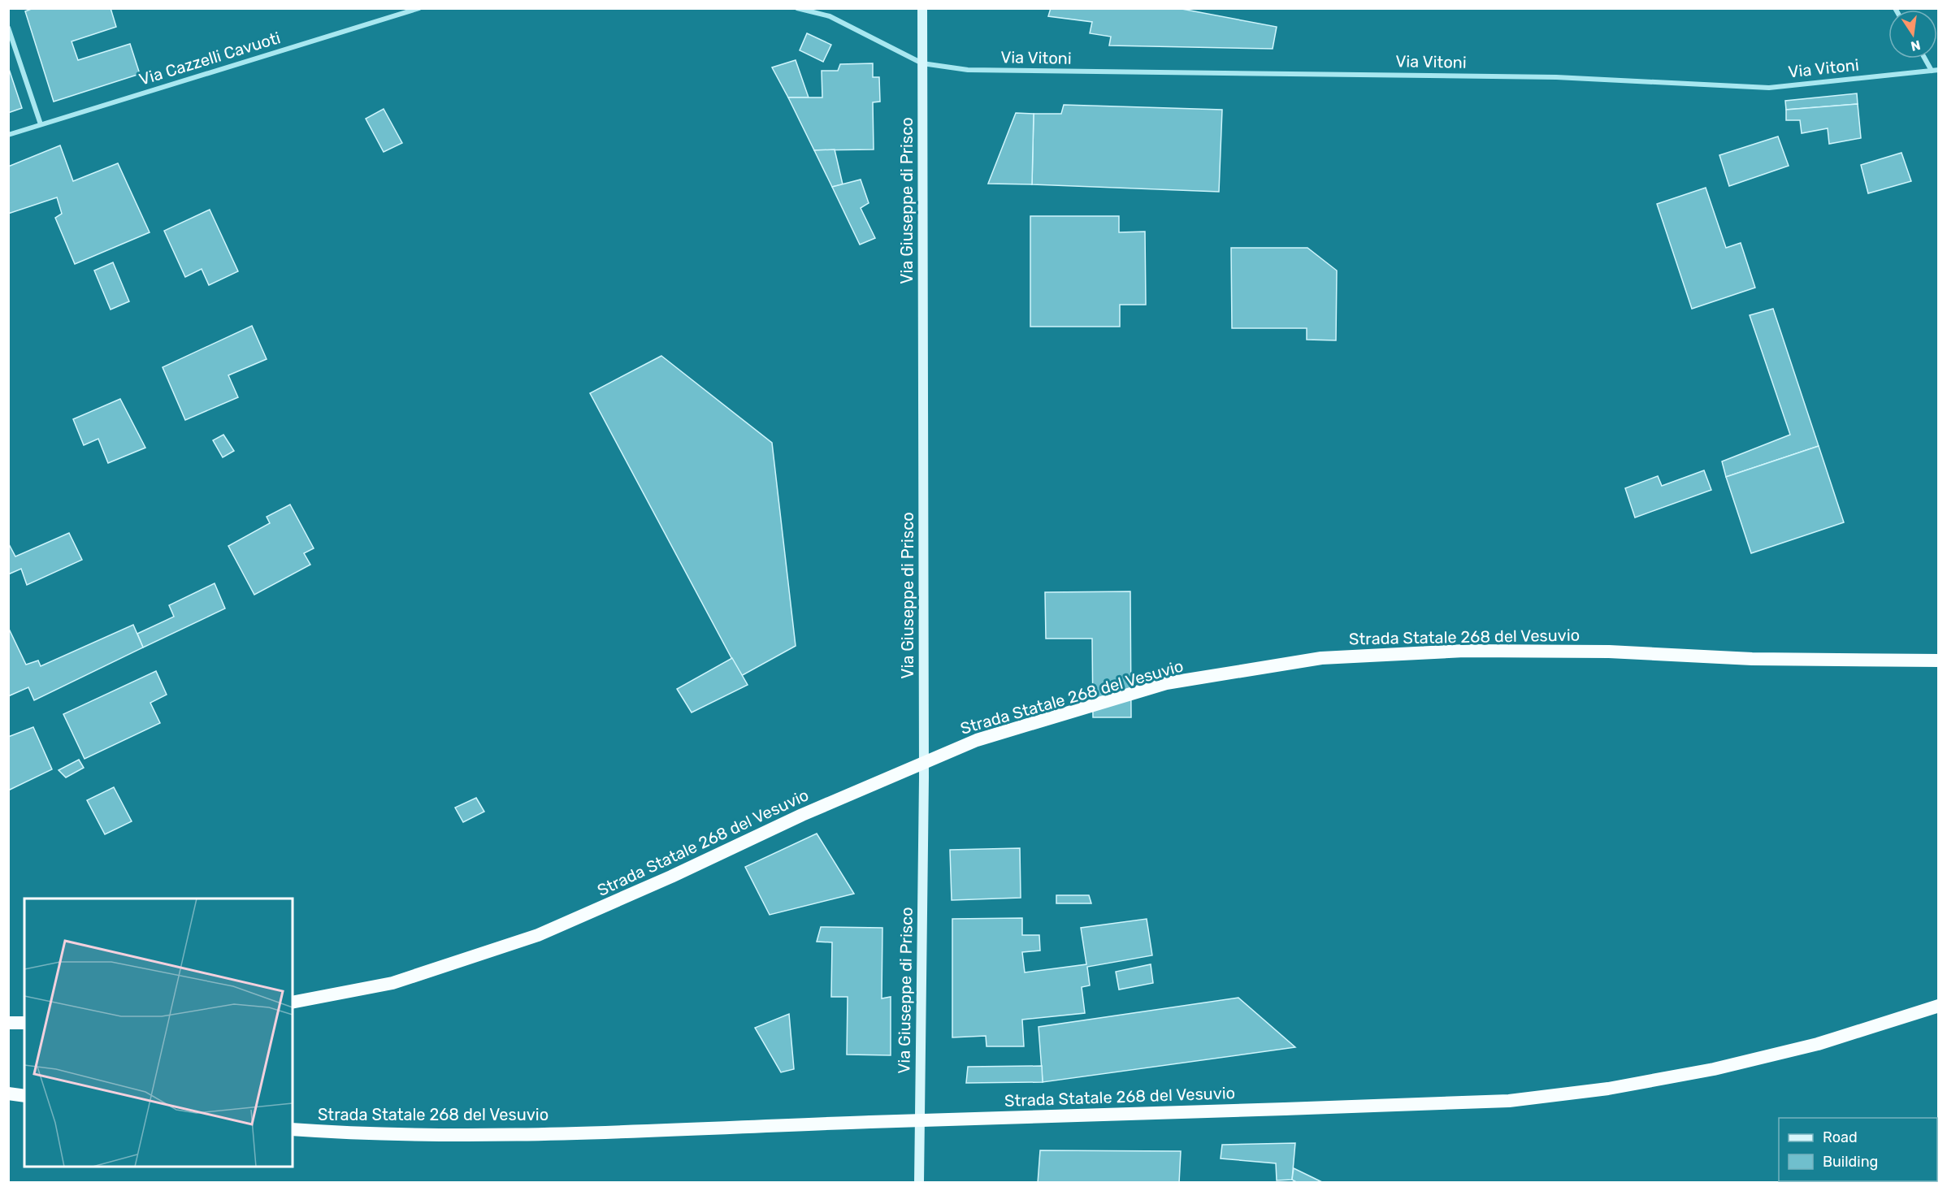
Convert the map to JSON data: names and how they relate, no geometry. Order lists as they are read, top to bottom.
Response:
{
  "streets": {
    "highway": ["Strada Statale 268 del Vesuvio"],
    "main road": ["Via Giuseppe di Prisco"],
    "street": ["Via Vitoni", "Via Cazzelli Cavuoti"]
  },
  "crossings": [
    ["Via Vitoni", "Via Giuseppe di Prisco"]
  ],
  "legend": ["Road", "Building"],
  "north": "bottom"
}
